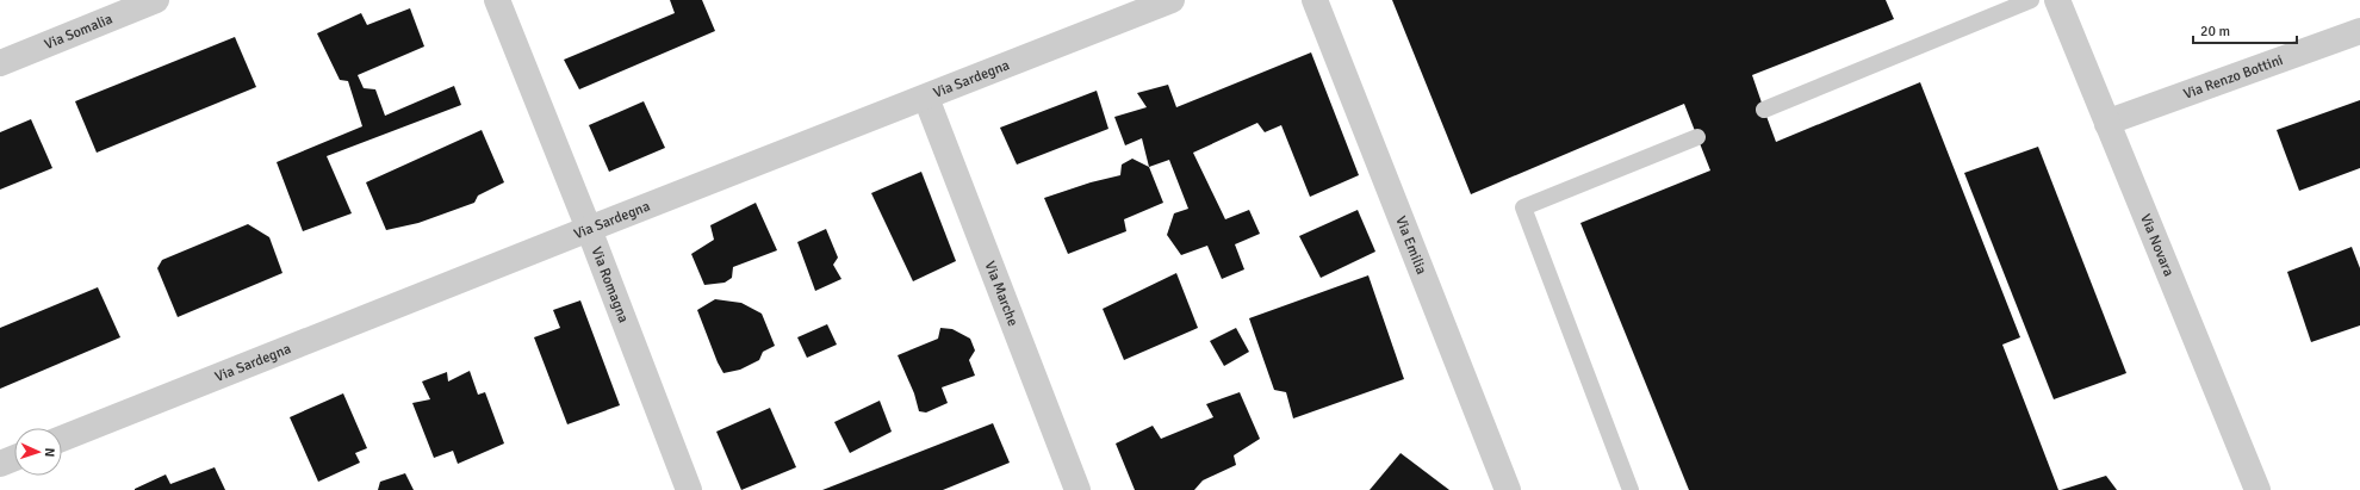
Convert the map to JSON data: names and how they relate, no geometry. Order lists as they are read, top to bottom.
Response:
{
  "streets": {
    "street": [
      "Via Somalia",
      "Via Renzo Bottini",
      "Via Sardegna",
      "Via Emilia",
      "Via Novara",
      "Via Romagna",
      "Via Marche"
    ]
  },
  "crossings": [
    ["Via Renzo Bottini", "Via Novara"],
    ["Via Sardegna", "Via Romagna"],
    ["Via Sardegna", "Via Marche"]
  ],
  "scale_bar": "20 m",
  "north": "right"
}
